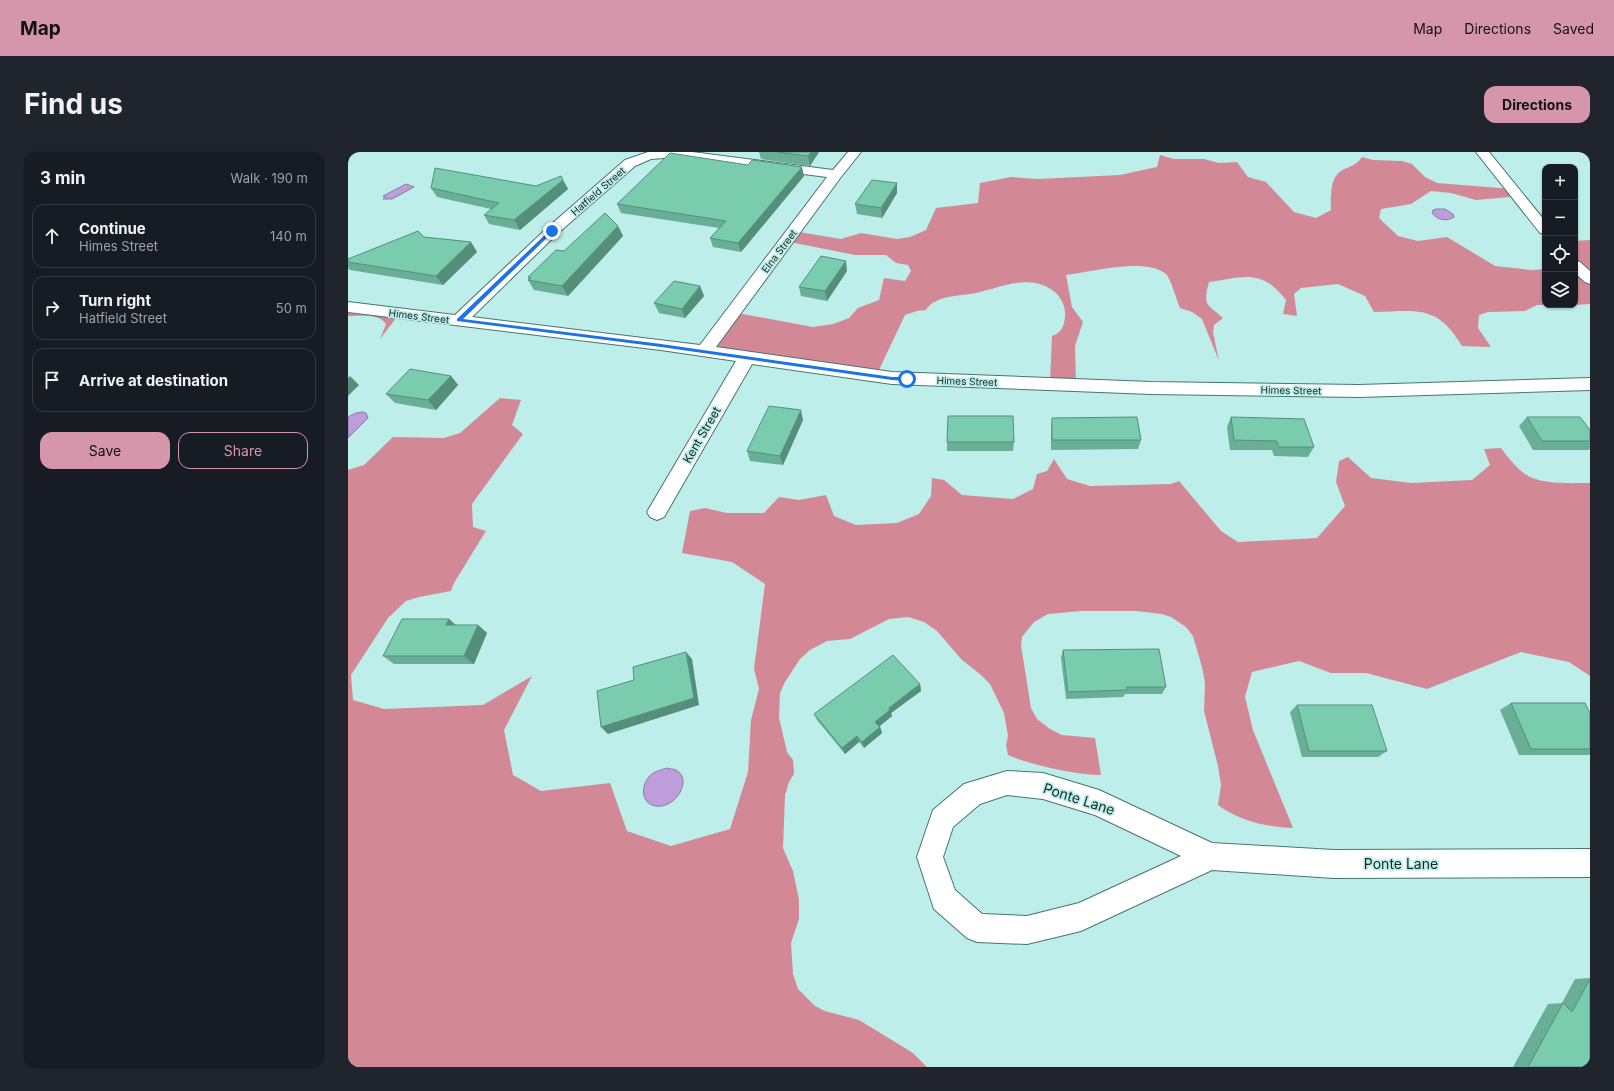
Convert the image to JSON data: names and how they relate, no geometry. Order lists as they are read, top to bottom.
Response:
{
  "streets": {
    "street": [
      "Hatfield Street",
      "Elna Street",
      "Himes Street",
      "Kent Street",
      "Ponte Lane"
    ]
  },
  "crossings": [
    ["Hatfield Street", "Elna Street"],
    ["Hatfield Street", "Himes Street"],
    ["Elna Street", "Himes Street"],
    ["Himes Street", "Kent Street"]
  ],
  "page": {
    "header": "Map",
    "nav": ["Map", "Directions", "Saved"],
    "buttons": [
      "Directions",
      ["Save", "Share"]
    ],
    "title": "Find us",
    "heading": ["3 min", "Walk · 190 m"],
    "map_buttons": ["+", "−"],
    "list": [
      ["Continue", "Himes Street", "140 m"],
      ["Turn right", "Hatfield Street", "50 m"],
      "Arrive at destination"
    ]
  }
}
